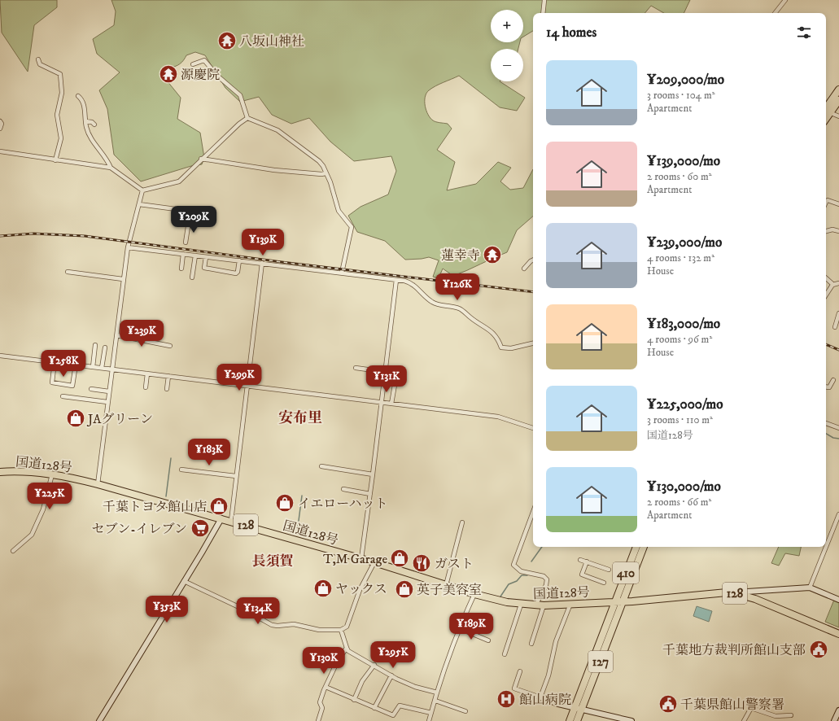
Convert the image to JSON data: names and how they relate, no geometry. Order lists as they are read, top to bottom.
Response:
{
  "streets": {
    "highway": [
      "国道128号",
      "128",
      "410",
      "127"
    ]
  },
  "crossings": [
    ["国道128号", "128"],
    ["国道128号", "410"],
    ["国道128号", "127"],
    ["128", "410"],
    ["128", "127"],
    ["410", "127"]
  ],
  "districts": ["安布里", "長須賀"],
  "places": {
    "temple": ["八坂山神社", "源慶院", "蓮幸寺"],
    "shop": [
      "JAグリーン",
      "イエローハット",
      "千葉トヨタ館山店",
      "T,M Garage",
      "ヤックス",
      "英子美容室"
    ],
    "supermarket": ["セブン-イレブン"],
    "restaurant": ["ガスト"],
    "public building": ["千葉地方裁判所館山支部", "千葉県館山警察署"],
    "hospital": ["館山病院"]
  },
  "page": {
    "map_buttons": ["+", "−"],
    "heading": "14 homes",
    "list": [
      {
        "name": "¥209,000/mo",
        "note": "3 rooms · 104 m² · Apartment"
      },
      {
        "name": "¥139,000/mo",
        "note": "2 rooms · 60 m² · Apartment"
      },
      {
        "name": "¥239,000/mo",
        "note": "4 rooms · 132 m² · House"
      },
      {
        "name": "¥183,000/mo",
        "note": "4 rooms · 96 m² · House"
      },
      {
        "name": "¥225,000/mo",
        "note": "3 rooms · 110 m² · 国道128号"
      },
      {
        "name": "¥130,000/mo",
        "note": "2 rooms · 66 m² · Apartment"
      }
    ],
    "price": [
      "¥209K",
      "¥139K",
      "¥126K",
      "¥239K",
      "¥258K",
      "¥299K",
      "¥131K",
      "¥183K",
      "¥225K",
      "¥353K",
      "¥134K",
      "¥189K",
      "¥295K",
      "¥130K"
    ]
  }
}
